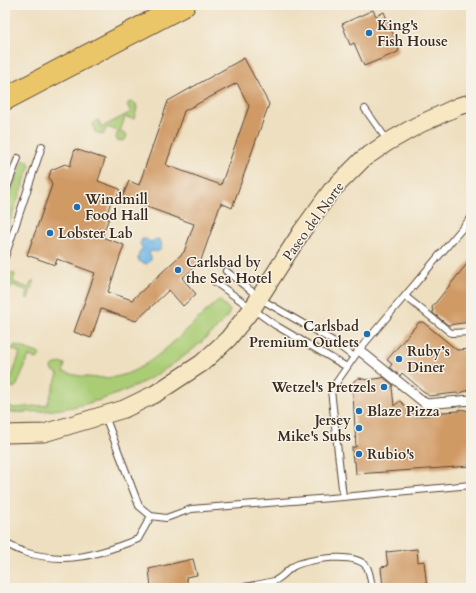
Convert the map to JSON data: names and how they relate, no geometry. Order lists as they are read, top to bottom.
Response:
{
  "streets": {
    "main road": ["Paseo del Norte"]
  },
  "places": [
    "King's Fish House",
    "Windmill Food Hall",
    "Lobster Lab",
    "Carlsbad by the Sea Hotel",
    "Carlsbad Premium Outlets",
    "Ruby’s Diner",
    "Wetzel's Pretzels",
    "Blaze Pizza",
    "Jersey Mike's Subs",
    "Rubio's"
  ]
}
